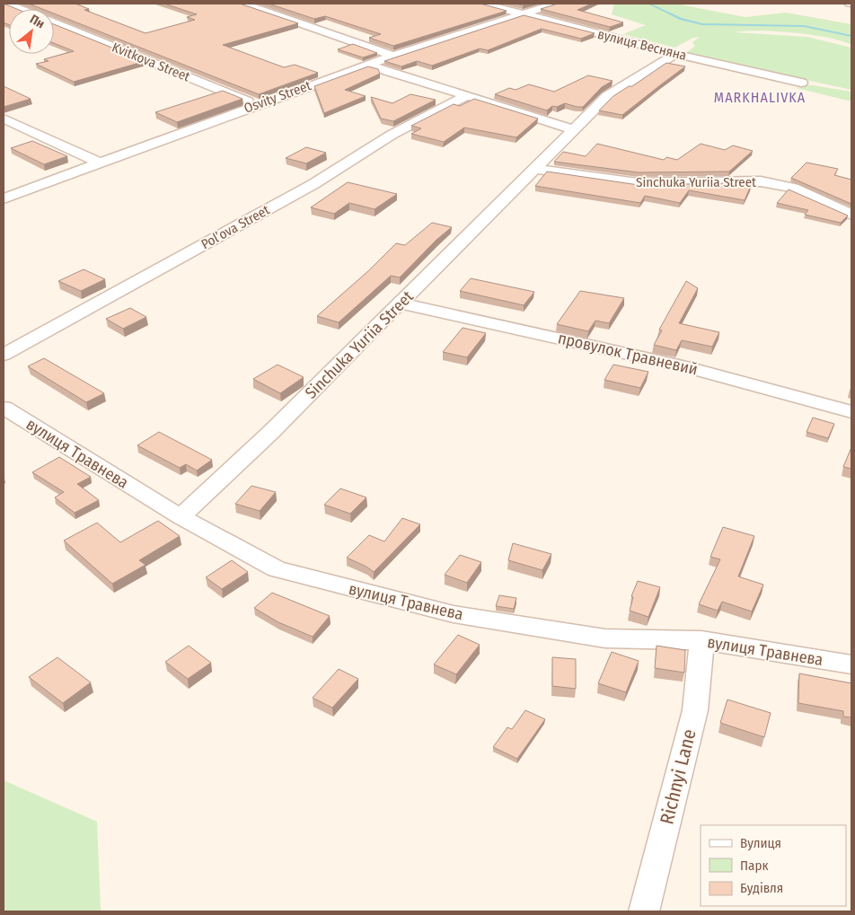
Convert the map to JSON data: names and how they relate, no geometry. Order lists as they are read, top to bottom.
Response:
{
  "streets": {
    "street": [
      "вулиця Весняна",
      "Kvitkova Street",
      "Osvity Street",
      "Sinchuka Yuriia Street",
      "Pol’ova Street",
      "провулок Травневий",
      "вулиця Травнева",
      "Richnyi Lane"
    ]
  },
  "crossings": [
    ["вулиця Весняна", "Osvity Street"],
    ["вулиця Весняна", "Sinchuka Yuriia Street"],
    ["Kvitkova Street", "Osvity Street"],
    ["Sinchuka Yuriia Street", "провулок Травневий"],
    ["Sinchuka Yuriia Street", "вулиця Травнева"],
    ["вулиця Травнева", "Richnyi Lane"]
  ],
  "districts": ["MARKHALIVKA"],
  "legend": ["Вулиця", "Парк", "Будівля"],
  "north": "top right"
}
